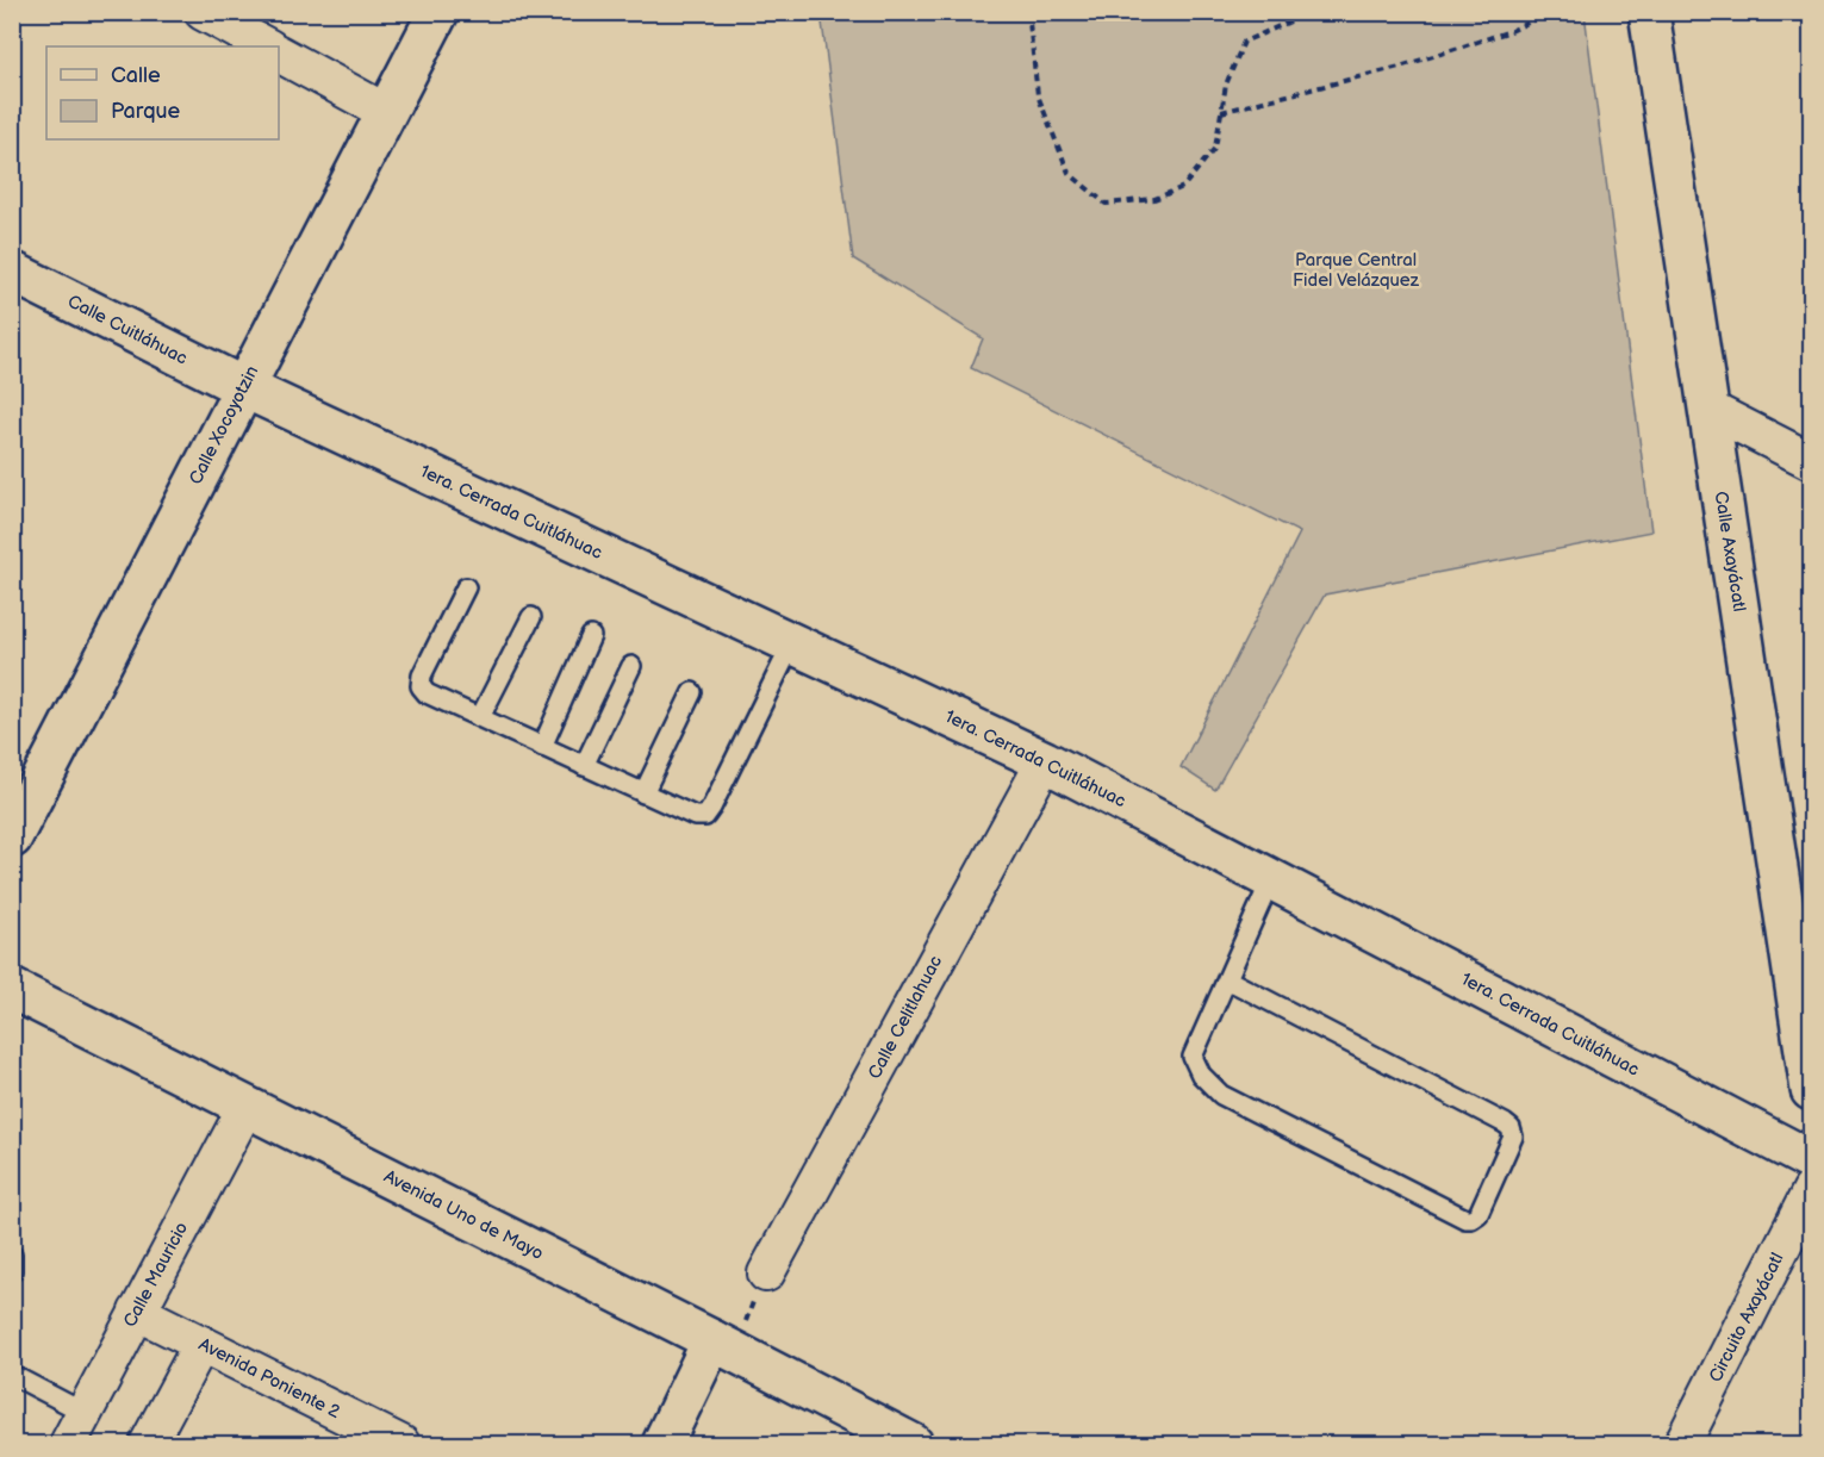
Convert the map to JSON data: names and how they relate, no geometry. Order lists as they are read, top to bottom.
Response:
{
  "streets": {
    "street": [
      "Calle Cuitláhuac",
      "Calle Xocoyotzin",
      "1era. Cerrada Cuitláhuac",
      "Calle Axayácatl",
      "Calle Celitlahuac",
      "Avenida Uno de Mayo",
      "Calle Mauricio",
      "Circuito Axayácatl",
      "Avenida Poniente 2"
    ]
  },
  "crossings": [
    ["Calle Cuitláhuac", "Calle Xocoyotzin"],
    ["Calle Cuitláhuac", "1era. Cerrada Cuitláhuac"],
    ["Calle Xocoyotzin", "1era. Cerrada Cuitláhuac"],
    ["1era. Cerrada Cuitláhuac", "Calle Celitlahuac"],
    ["Avenida Uno de Mayo", "Calle Mauricio"],
    ["Calle Mauricio", "Avenida Poniente 2"]
  ],
  "parks": ["Parque Central Fidel Velázquez"],
  "legend": ["Calle", "Parque"]
}
